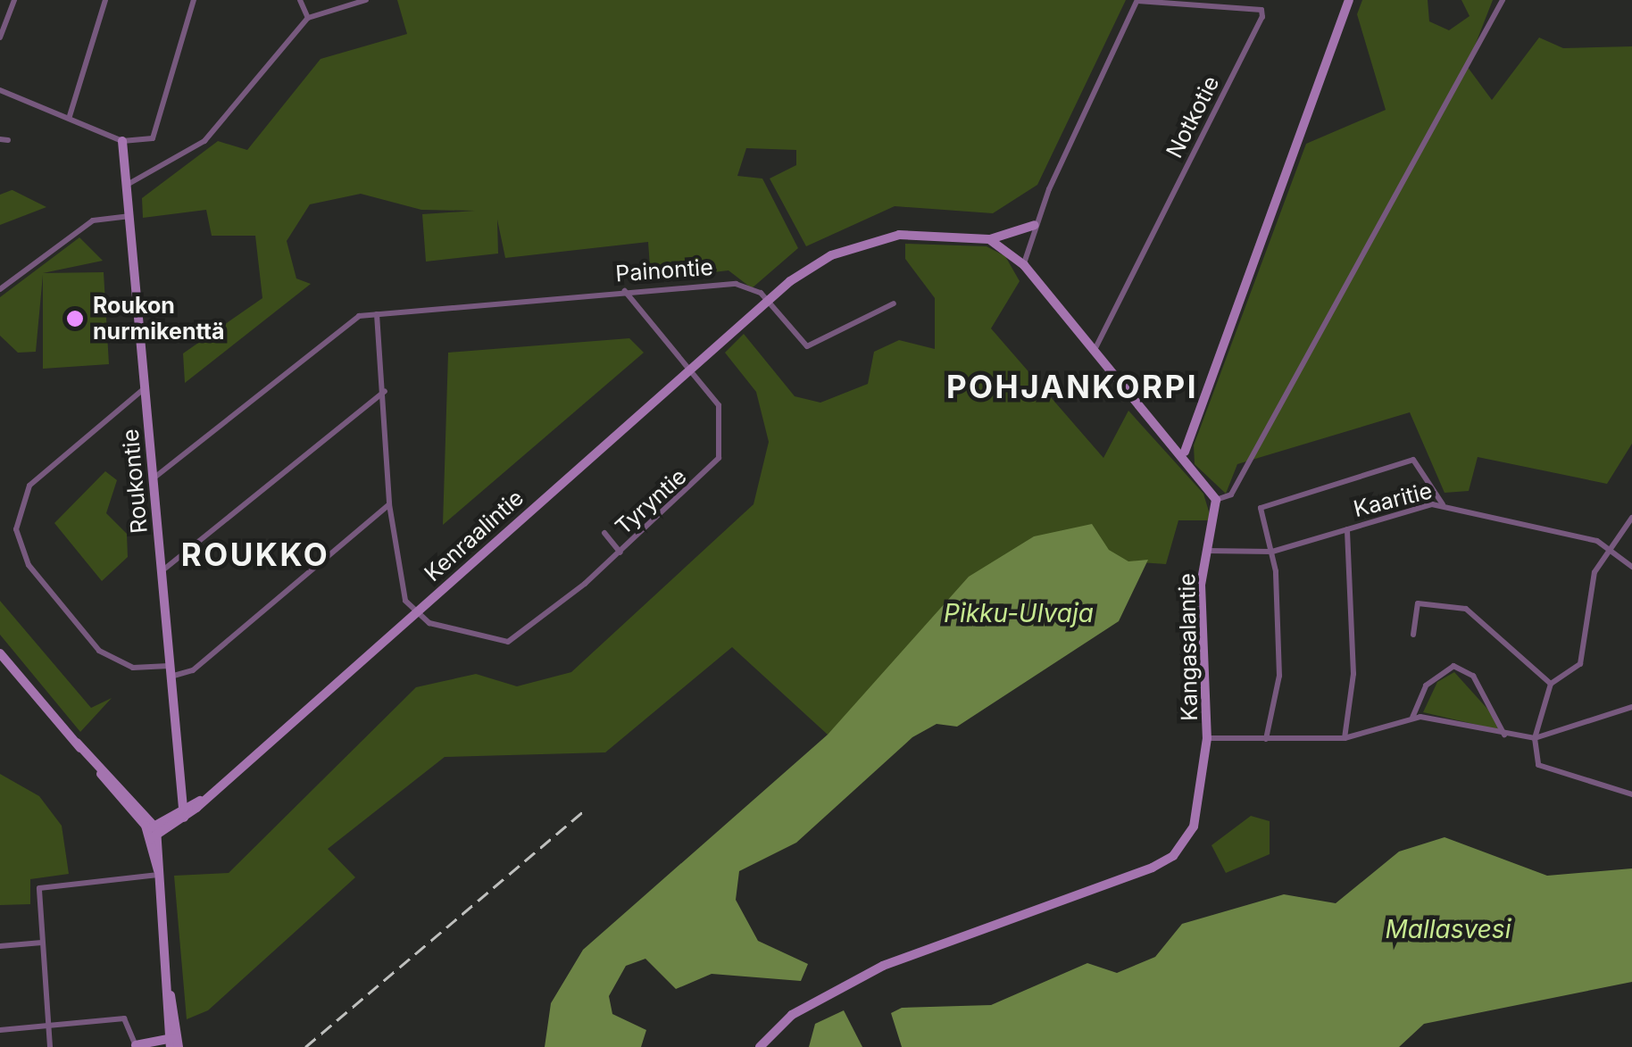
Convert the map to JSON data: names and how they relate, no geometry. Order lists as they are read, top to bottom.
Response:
{
  "streets": {
    "street": [
      "Notkotie",
      "Painontie",
      "Roukontie",
      "Kaaritie",
      "Tyryntie",
      "Kenraalintie",
      "Kangasalantie"
    ]
  },
  "crossings": [
    ["Painontie", "Roukontie"],
    ["Painontie", "Tyryntie"],
    ["Painontie", "Kenraalintie"],
    ["Roukontie", "Kenraalintie"],
    ["Kaaritie", "Kangasalantie"],
    ["Tyryntie", "Kenraalintie"]
  ],
  "districts": ["POHJANKORPI", "ROUKKO"],
  "water": ["Pikku-Ulvaja", "Mallasvesi"],
  "places": ["Roukon nurmikenttä"]
}
